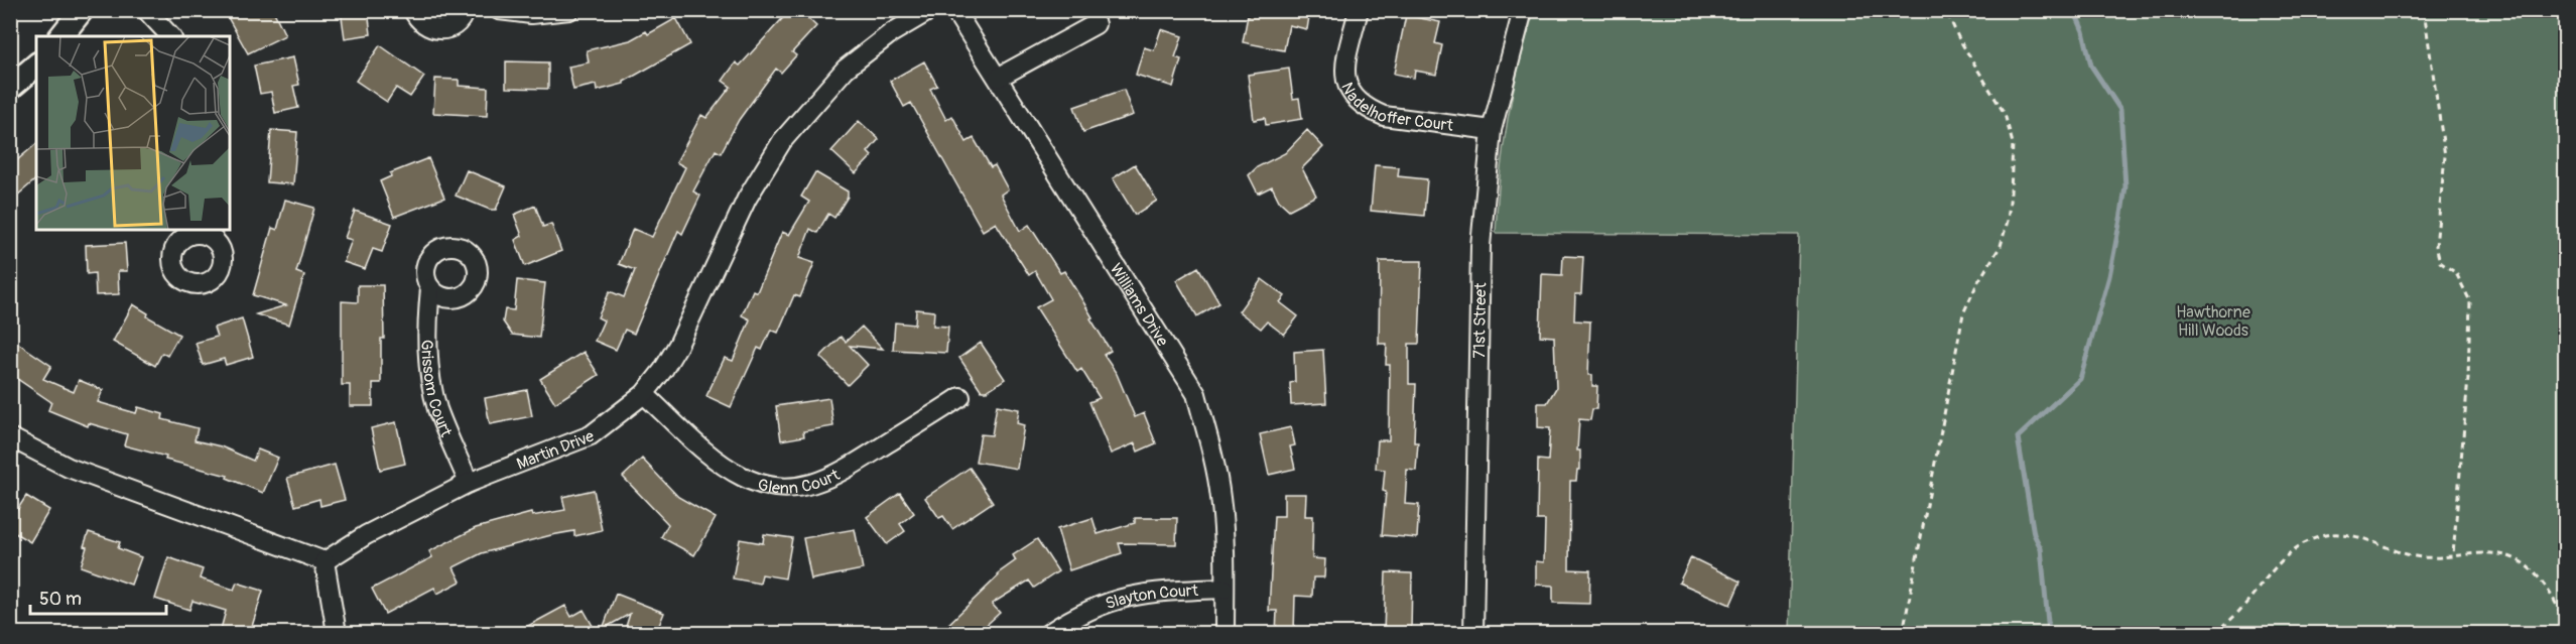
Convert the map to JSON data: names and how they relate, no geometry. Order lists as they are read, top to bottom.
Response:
{
  "streets": {
    "street": [
      "Nadelhoffer Court",
      "Williams Drive",
      "71st Street",
      "Grissom Court",
      "Martin Drive",
      "Glenn Court",
      "Slayton Court"
    ]
  },
  "crossings": [
    ["Nadelhoffer Court", "71st Street"],
    ["Williams Drive", "Slayton Court"],
    ["Grissom Court", "Martin Drive"],
    ["Martin Drive", "Glenn Court"]
  ],
  "parks": ["Hawthorne Hill Woods"],
  "scale_bar": "50 m"
}
